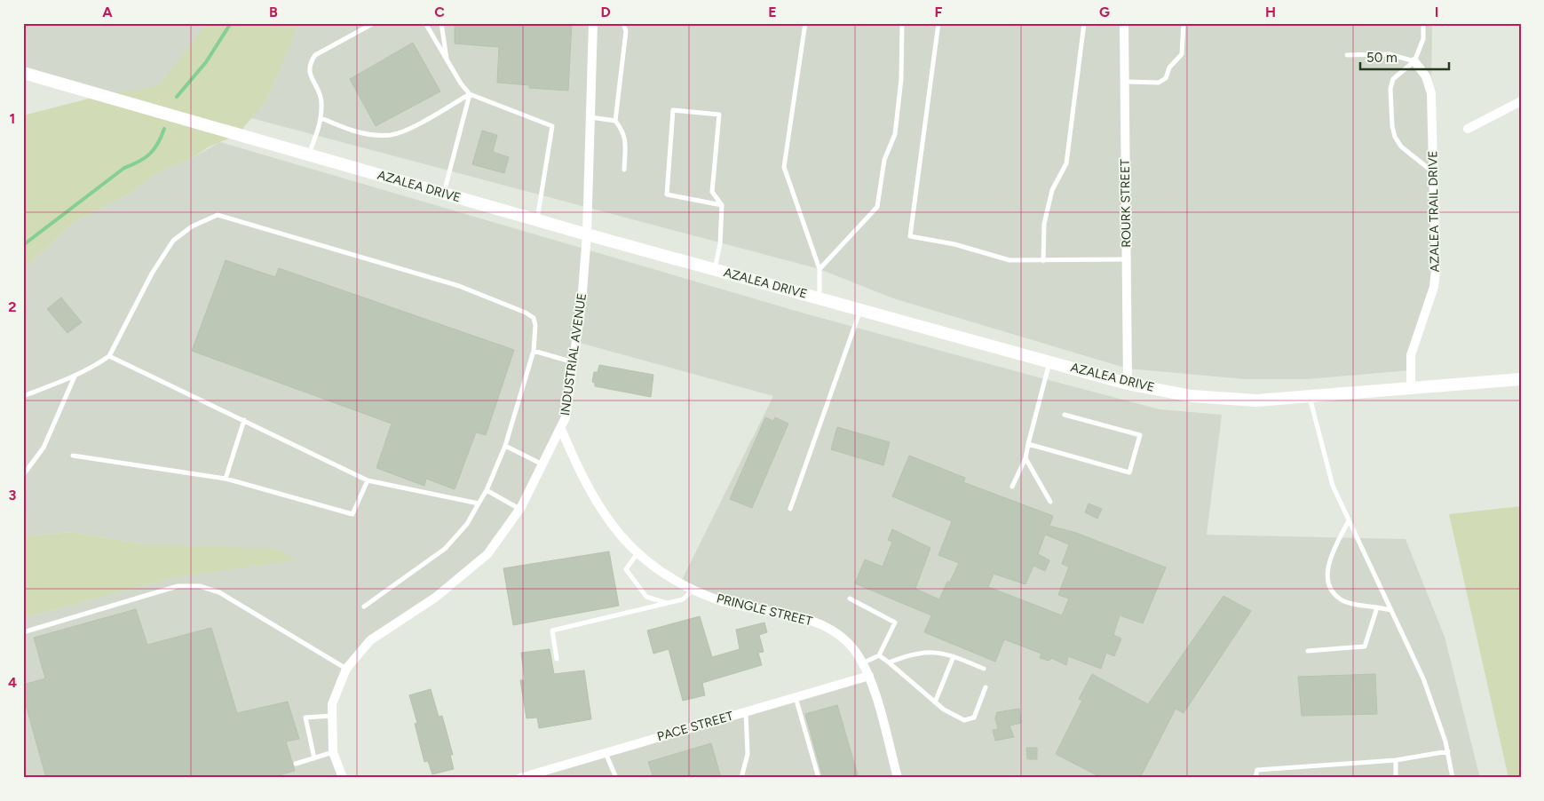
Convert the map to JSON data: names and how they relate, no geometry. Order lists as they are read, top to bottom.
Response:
{
  "streets": {
    "street": [
      "AZALEA DRIVE",
      "ROURK STREET",
      "AZALEA TRAIL DRIVE",
      "INDUSTRIAL AVENUE",
      "PRINGLE STREET",
      "PACE STREET"
    ]
  },
  "crossings": [
    ["AZALEA DRIVE", "ROURK STREET"],
    ["AZALEA DRIVE", "AZALEA TRAIL DRIVE"],
    ["AZALEA DRIVE", "INDUSTRIAL AVENUE"],
    ["INDUSTRIAL AVENUE", "PRINGLE STREET"],
    ["PRINGLE STREET", "PACE STREET"]
  ],
  "scale_bar": "50 m",
  "grid": {
    "columns": [
      "A",
      "B",
      "C",
      "D",
      "E",
      "F",
      "G",
      "H",
      "I"
    ],
    "rows": [
      "1",
      "2",
      "3",
      "4"
    ]
  }
}
